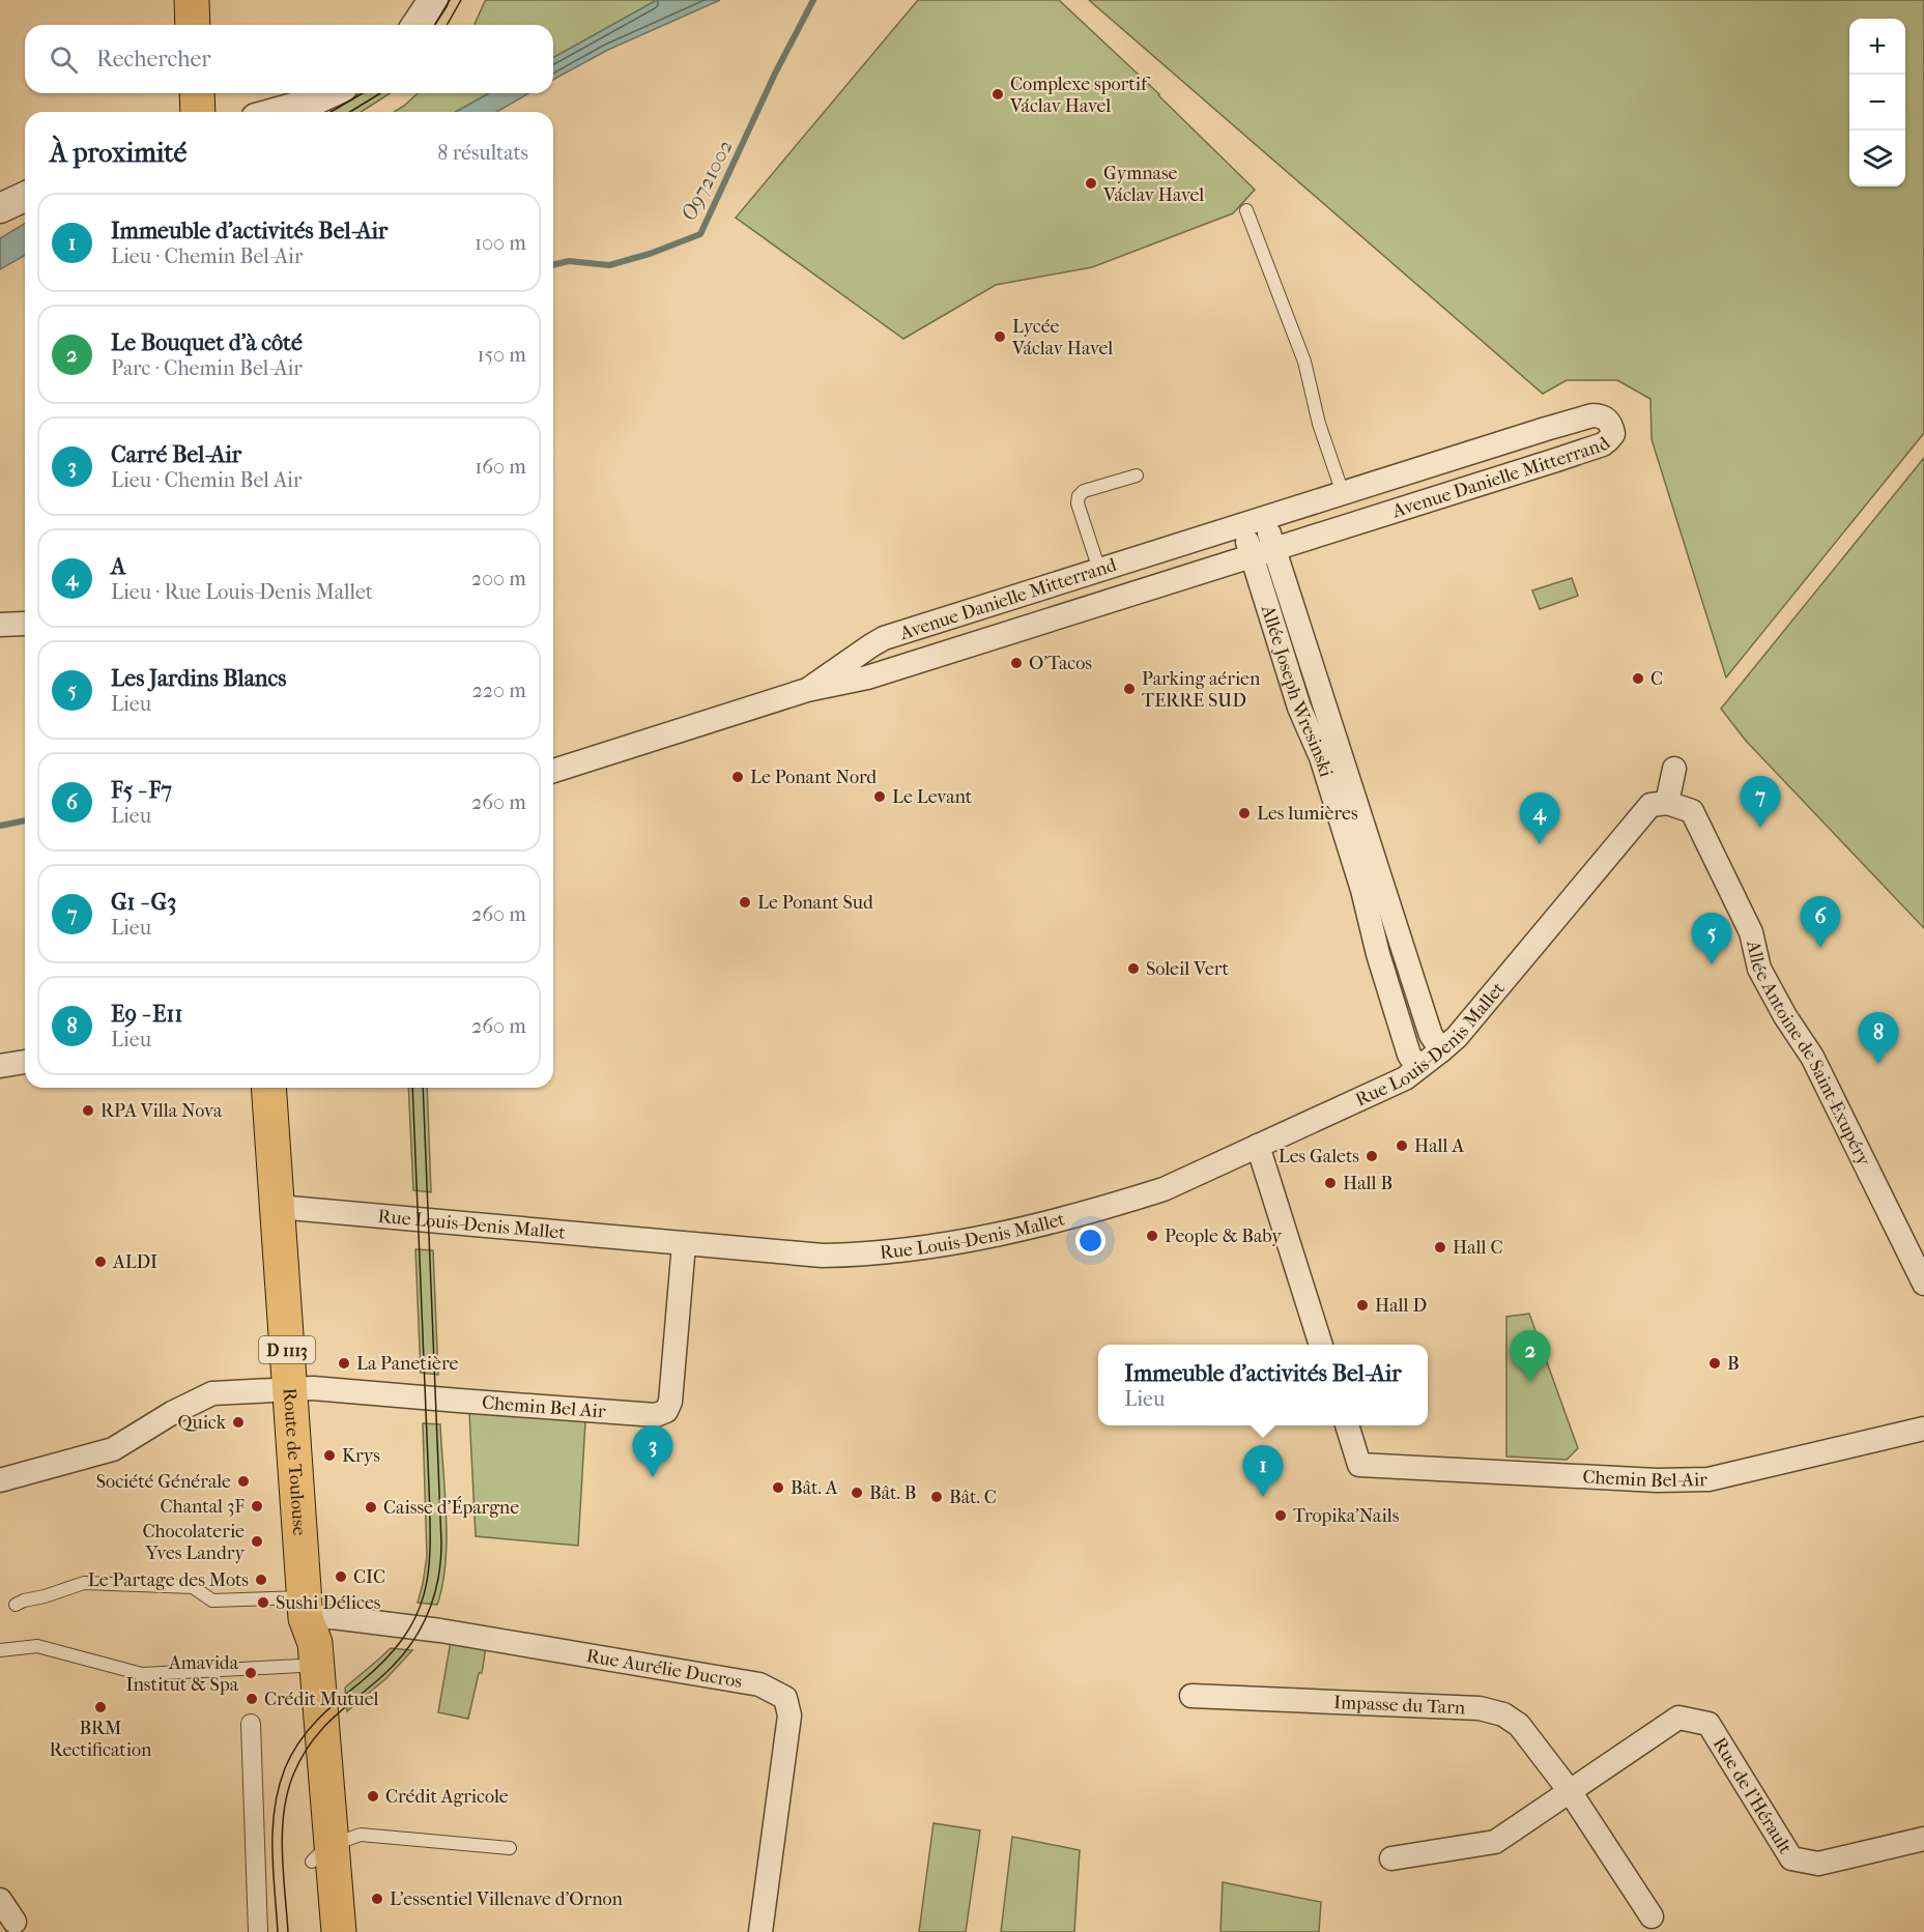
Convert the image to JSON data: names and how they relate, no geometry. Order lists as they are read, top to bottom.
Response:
{
  "streets": {
    "main road": ["D 1113", "Route de Toulouse"],
    "street": [
      "Avenue Danielle Mitterrand",
      "Allée Joseph Wresinski",
      "Rue Louis-Denis Mallet",
      "Allée Antoine de Saint-Exupéry",
      "Chemin Bel Air",
      "Chemin Bel-Air",
      "Rue Aurélie Ducros",
      "Impasse du Tarn",
      "Rue de l'Hérault"
    ]
  },
  "crossings": [
    ["Avenue Danielle Mitterrand", "Allée Joseph Wresinski"],
    ["Allée Joseph Wresinski", "Rue Louis-Denis Mallet"],
    ["Rue Louis-Denis Mallet", "Allée Antoine de Saint-Exupéry"],
    ["Rue Louis-Denis Mallet", "Chemin Bel Air"],
    ["Rue Louis-Denis Mallet", "Route de Toulouse"],
    ["Chemin Bel Air", "Route de Toulouse"],
    ["Route de Toulouse", "Rue Aurélie Ducros"],
    ["Impasse du Tarn", "Rue de l'Hérault"]
  ],
  "water": ["O9721002"],
  "places": [
    "Complexe sportif Václav Havel",
    "Gymnase Václav Havel",
    "Lycée Václav Havel",
    "O'Tacos",
    "C",
    "Parking aérien TERRE SUD",
    "Le Ponant Nord",
    "Le Levant",
    "Les lumières",
    "Le Ponant Sud",
    "Soleil Vert",
    "RPA Villa Nova",
    "Hall A",
    "Les Galets",
    "Hall B",
    "People & Baby",
    "Hall C",
    "ALDI",
    "Hall D",
    "La Panetière",
    "B",
    "Quick",
    "Krys",
    "Société Générale",
    "Bât. A",
    "Bât. B",
    "Bât. C",
    "Chantal 3F",
    "Caisse d'Épargne",
    "Tropika'Nails",
    "Chocolaterie Yves Landry",
    "CIC",
    "Le Partage des Mots",
    "Sushi Délices",
    "Amavida Institut & Spa",
    "Crédit Mutuel",
    "BRM Rectification",
    "Crédit Agricole",
    "L'essentiel Villenave d’Ornon"
  ],
  "page": {
    "map_buttons": ["+", "−"],
    "search": "Rechercher",
    "heading": ["À proximité", "8 résultats"],
    "list": [
      {
        "mark": "1",
        "name": "Immeuble d'activités Bel-Air",
        "note": "Lieu · Chemin Bel-Air",
        "value": "100 m"
      },
      {
        "mark": "2",
        "name": "Le Bouquet d'à côté",
        "note": "Parc · Chemin Bel-Air",
        "value": "150 m"
      },
      {
        "mark": "3",
        "name": "Carré Bel-Air",
        "note": "Lieu · Chemin Bel Air",
        "value": "160 m"
      },
      {
        "mark": "4",
        "name": "A",
        "note": "Lieu · Rue Louis-Denis Mallet",
        "value": "200 m"
      },
      {
        "mark": "5",
        "name": "Les Jardins Blancs",
        "note": "Lieu",
        "value": "220 m"
      },
      {
        "mark": "6",
        "name": "F5 - F7",
        "note": "Lieu",
        "value": "260 m"
      },
      {
        "mark": "7",
        "name": "G1 - G3",
        "note": "Lieu",
        "value": "260 m"
      },
      {
        "mark": "8",
        "name": "E9 - E11",
        "note": "Lieu",
        "value": "260 m"
      }
    ],
    "pins": [
      "7",
      "4",
      "6",
      "5",
      "8",
      "2",
      "3",
      "1"
    ],
    "popup": ["Immeuble d'activités Bel-Air", "Lieu"]
  }
}
